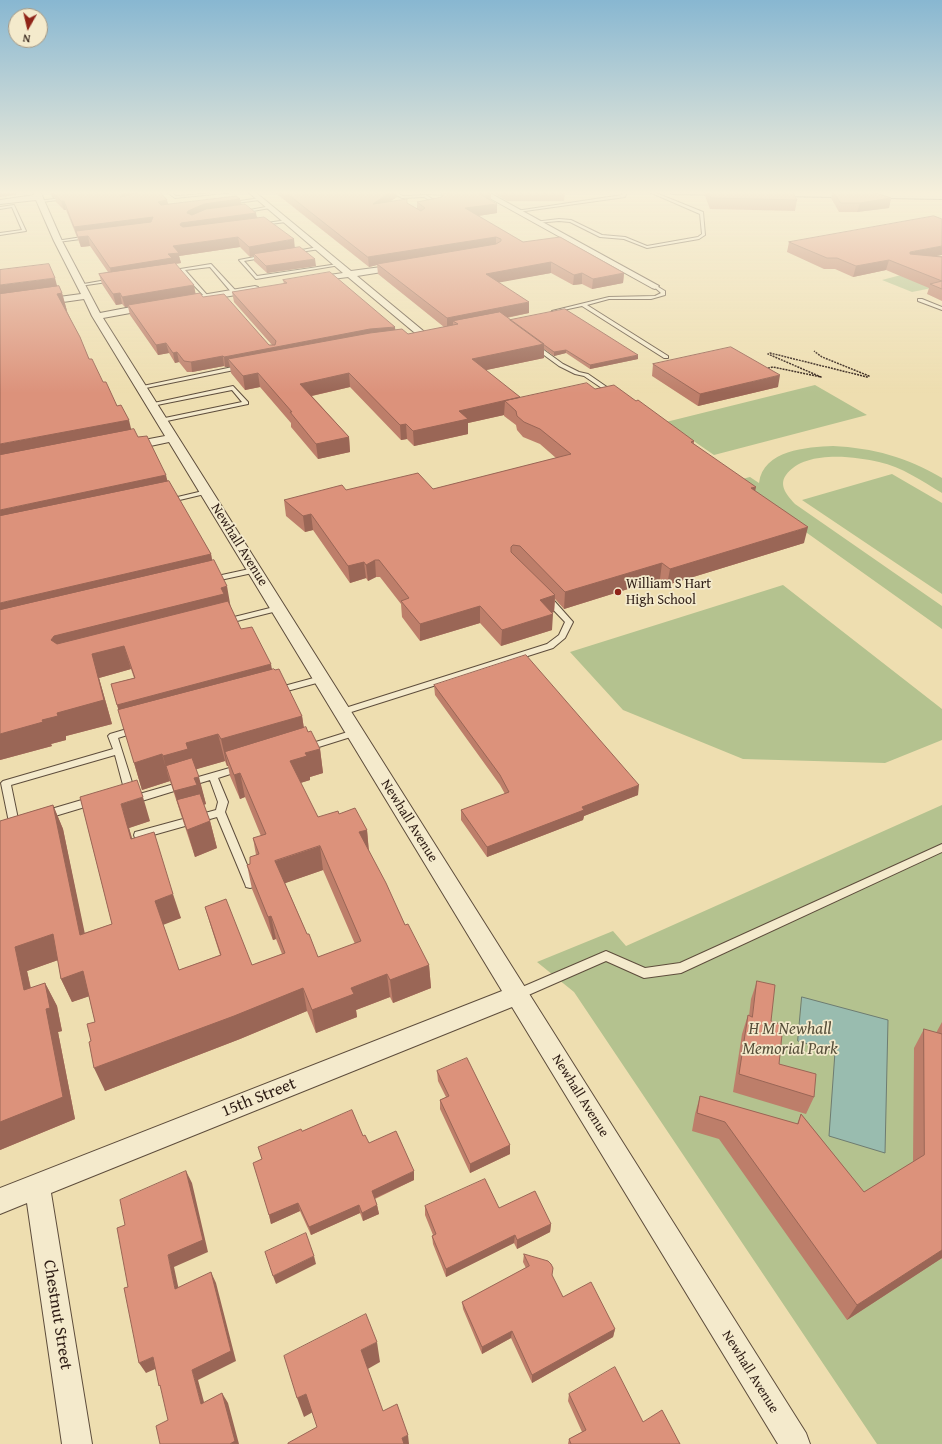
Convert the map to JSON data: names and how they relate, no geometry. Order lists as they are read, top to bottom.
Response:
{
  "streets": {
    "street": ["Newhall Avenue", "15th Street", "Chestnut Street"]
  },
  "crossings": [
    ["Newhall Avenue", "15th Street"],
    ["15th Street", "Chestnut Street"]
  ],
  "parks": ["H M Newhall Memorial Park"],
  "places": ["William S Hart High School"],
  "north": "bottom"
}
